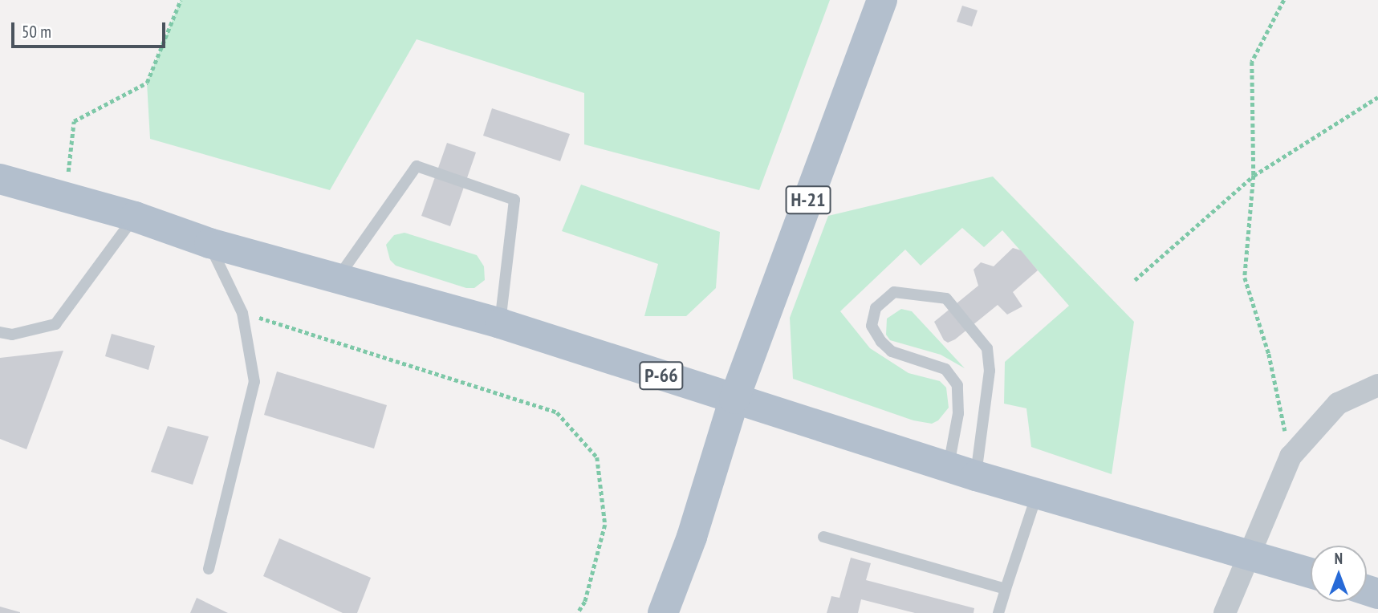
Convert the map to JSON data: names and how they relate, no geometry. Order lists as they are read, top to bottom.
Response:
{
  "streets": {
    "main road": ["Н-21", "Р-66"]
  },
  "crossings": [
    ["Н-21", "Р-66"]
  ],
  "scale_bar": "50 m",
  "north": "top"
}
